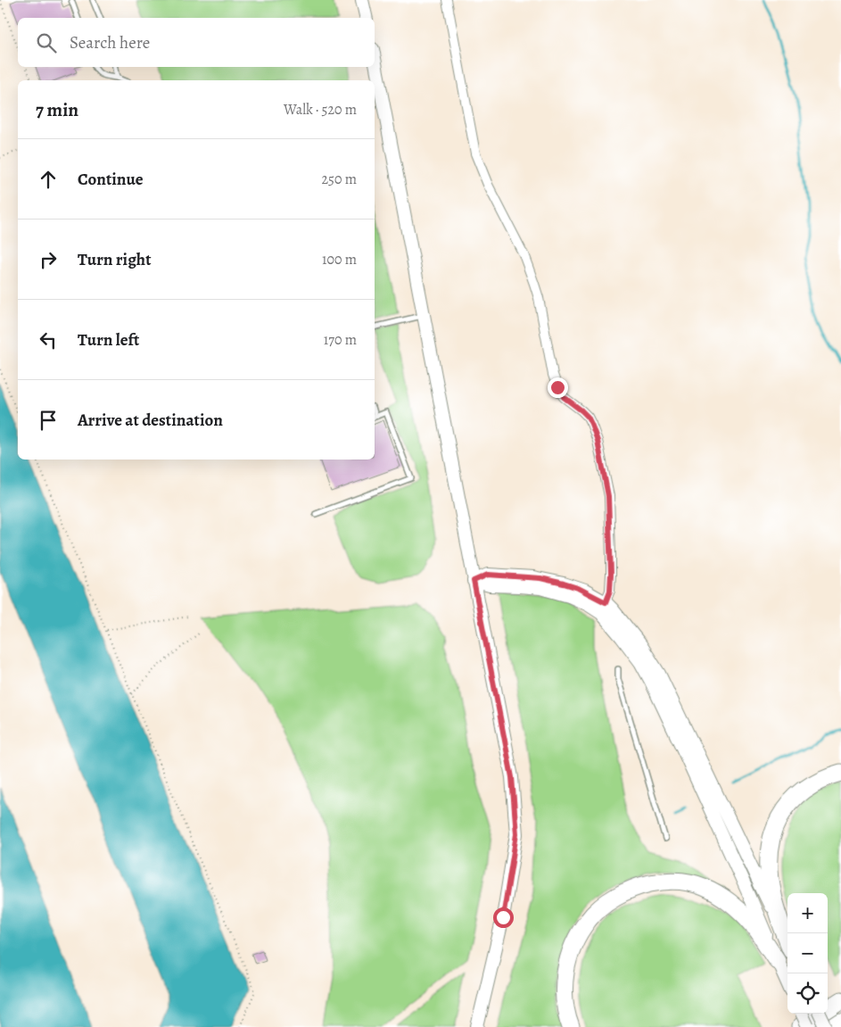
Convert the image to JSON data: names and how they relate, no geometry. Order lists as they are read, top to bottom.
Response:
{
  "page": {
    "search": "Search here",
    "heading": ["7 min", "Walk · 520 m"],
    "list": [
      ["Continue", "250 m"],
      ["Turn right", "100 m"],
      ["Turn left", "170 m"],
      "Arrive at destination"
    ],
    "map_buttons": ["+", "−"]
  }
}
